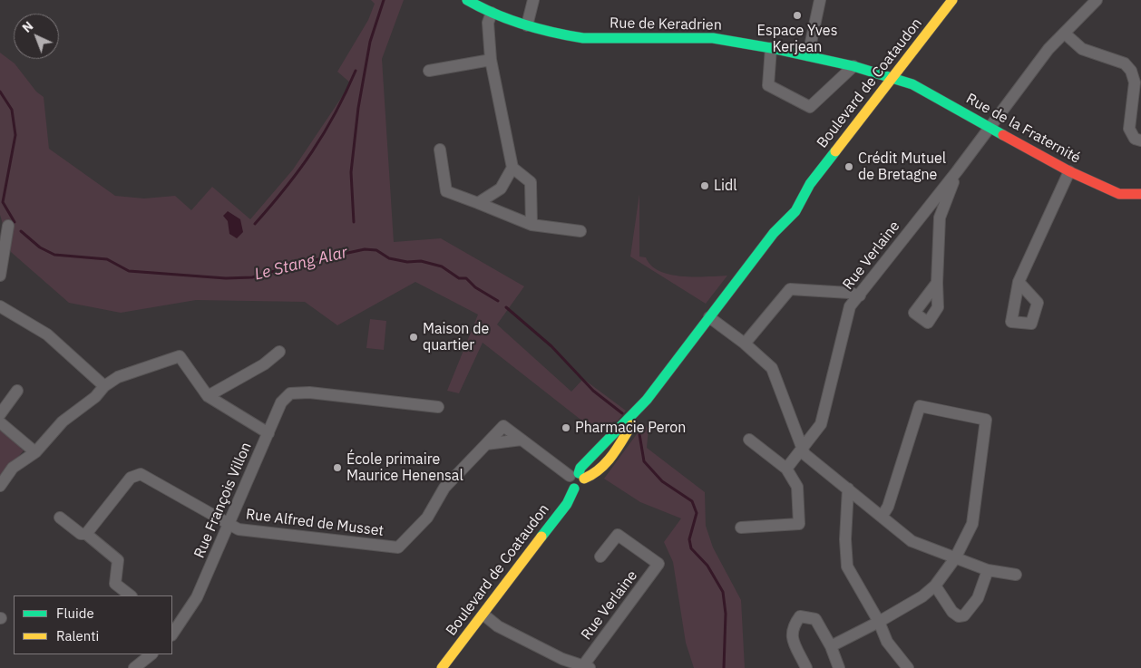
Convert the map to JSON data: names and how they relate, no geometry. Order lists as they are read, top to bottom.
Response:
{
  "streets": {
    "main road": ["Rue de Keradrien", "Boulevard de Coataudon", "Rue de la Fraternité"],
    "street": ["Rue Verlaine", "Rue François Villon", "Rue Alfred de Musset"]
  },
  "crossings": [
    ["Rue de Keradrien", "Boulevard de Coataudon"],
    ["Rue de Keradrien", "Rue de la Fraternité"],
    ["Boulevard de Coataudon", "Rue de la Fraternité"],
    ["Boulevard de Coataudon", "Rue Alfred de Musset"],
    ["Rue de la Fraternité", "Rue Verlaine"],
    ["Rue François Villon", "Rue Alfred de Musset"]
  ],
  "water": ["Le Stang Alar"],
  "places": [
    "Espace Yves Kerjean",
    "Crédit Mutuel de Bretagne",
    "Lidl",
    "Maison de quartier",
    "Pharmacie Peron",
    "École primaire Maurice Henensal"
  ],
  "legend": ["Fluide", "Ralenti"],
  "north": "top left"
}
